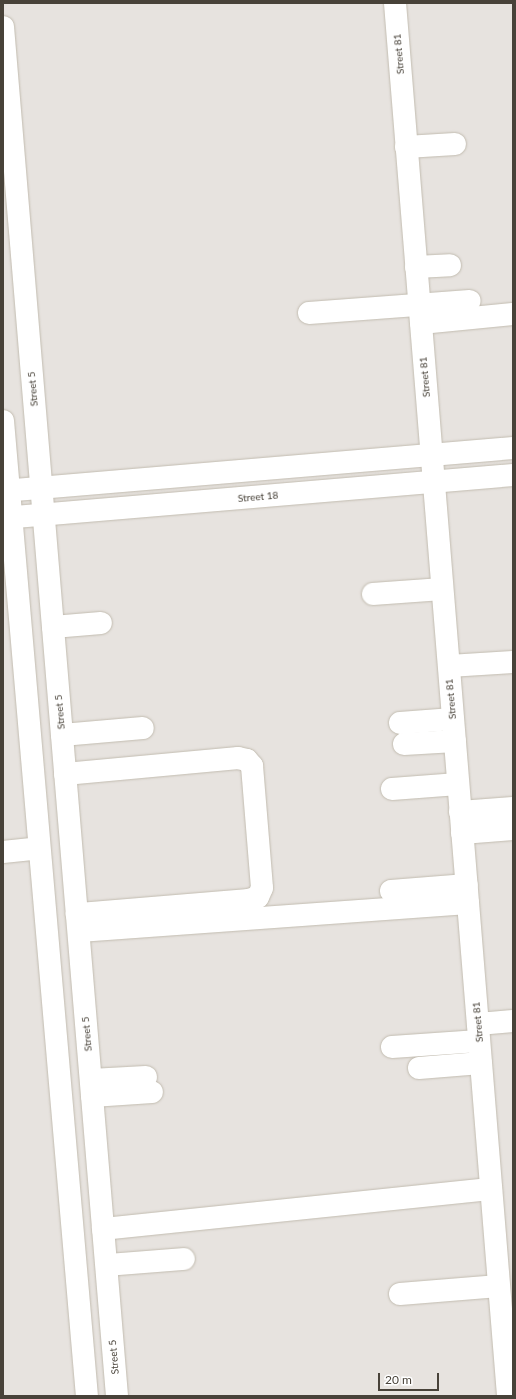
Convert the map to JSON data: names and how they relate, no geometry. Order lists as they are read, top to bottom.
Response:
{
  "streets": {
    "street": ["Street 81", "Street 5", "Street 18"]
  },
  "crossings": [
    ["Street 81", "Street 18"],
    ["Street 5", "Street 18"]
  ],
  "scale_bar": "20 m"
}
